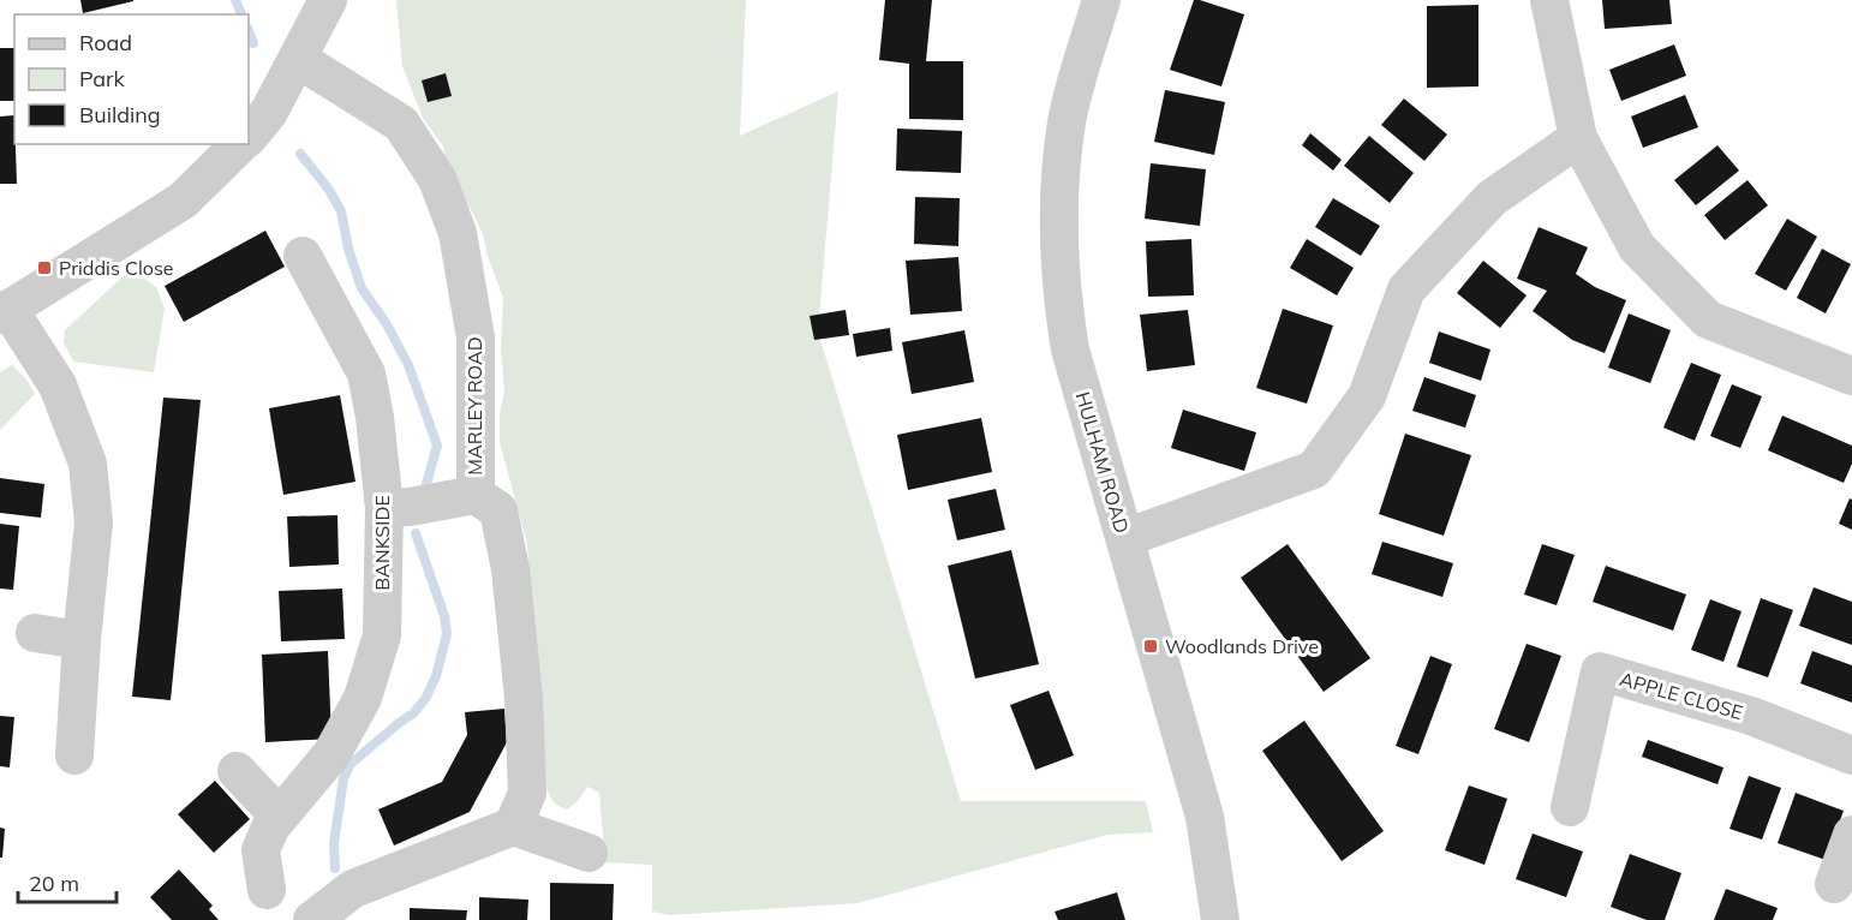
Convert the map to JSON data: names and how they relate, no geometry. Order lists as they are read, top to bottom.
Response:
{
  "streets": {
    "street": [
      "MARLEY ROAD",
      "HULHAM ROAD",
      "BANKSIDE",
      "APPLE CLOSE"
    ]
  },
  "places": {
    "transit": ["Priddis Close", "Woodlands Drive"]
  },
  "legend": ["Road", "Park", "Building"],
  "scale_bar": "20 m"
}
